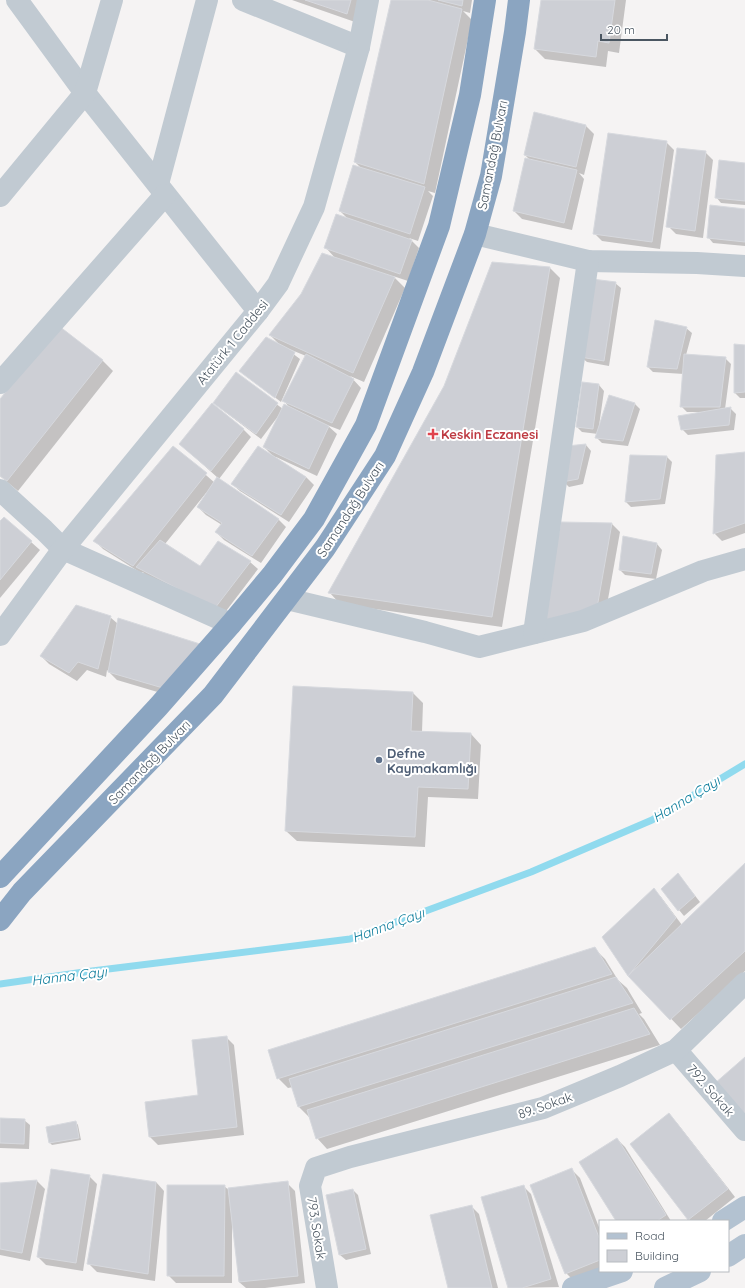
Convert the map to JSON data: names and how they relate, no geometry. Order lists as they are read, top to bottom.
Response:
{
  "streets": {
    "highway": ["Samandağ Bulvarı"],
    "street": [
      "Atatürk 1 Caddesi",
      "792. Sokak",
      "89. Sokak",
      "793. Sokak"
    ]
  },
  "crossings": [
    ["792. Sokak", "89. Sokak"],
    ["89. Sokak", "793. Sokak"]
  ],
  "water": ["Hanna Çayı"],
  "places": {
    "health": ["Keskin Eczanesi"],
    "other": ["Defne Kaymakamlığı"]
  },
  "legend": ["Road", "Building"],
  "scale_bar": "20 m"
}
